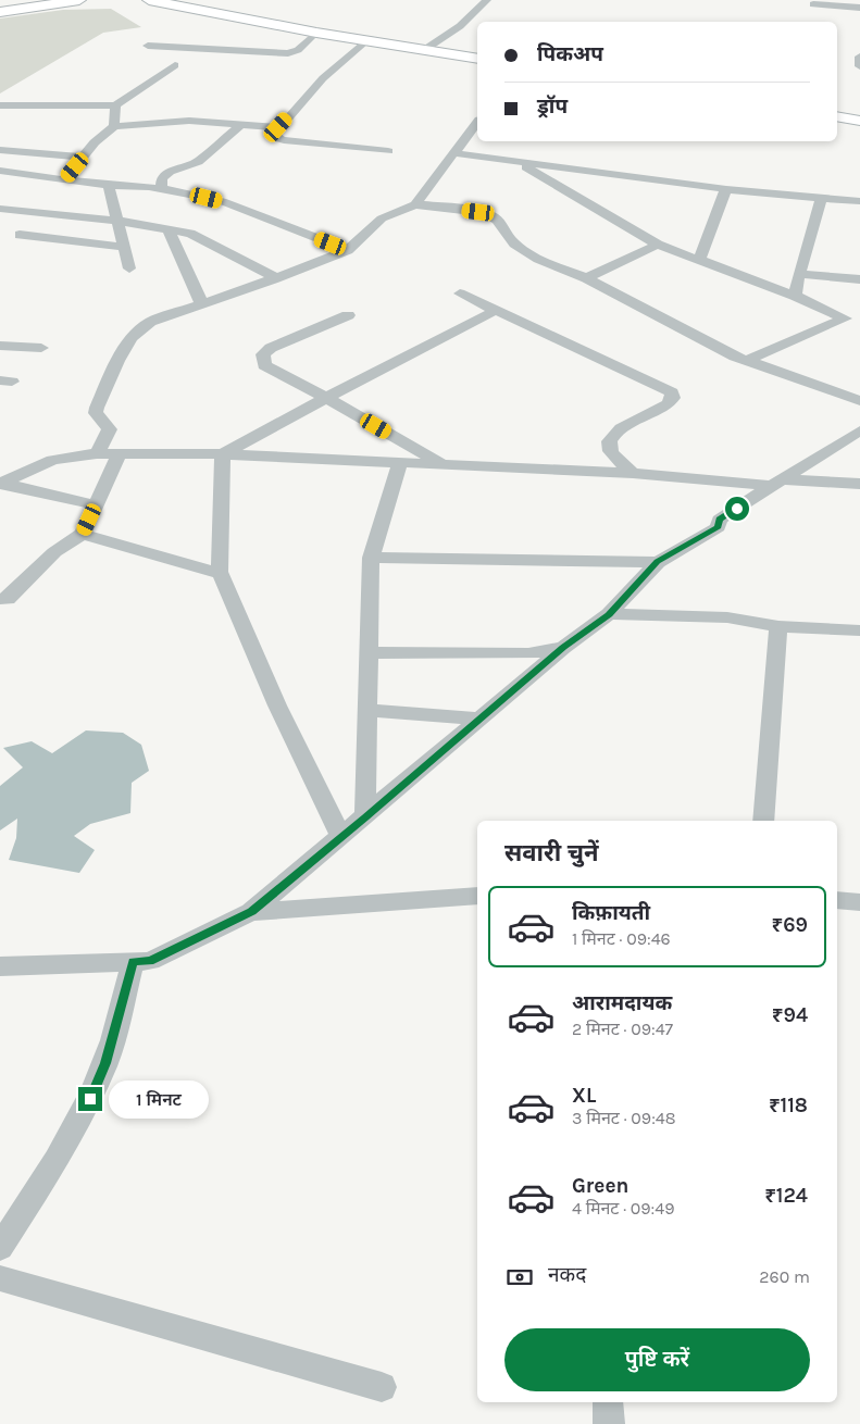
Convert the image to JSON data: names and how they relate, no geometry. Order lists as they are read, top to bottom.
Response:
{
  "page": {
    "banner": ["पिकअप", "ड्रॉप"],
    "heading": "सवारी चुनें",
    "list": [
      {
        "name": "किफ़ायती",
        "note": "1 मिनट · 09:46",
        "value": "₹69"
      },
      {
        "name": "आरामदायक",
        "note": "2 मिनट · 09:47",
        "value": "₹94"
      },
      {
        "name": "XL",
        "note": "3 मिनट · 09:48",
        "value": "₹118"
      },
      {
        "name": "Green",
        "note": "4 मिनट · 09:49",
        "value": "₹124"
      }
    ],
    "bubble": "1 मिनट",
    "pay": ["नकद", "260 m"],
    "buttons": "पुष्टि करें"
  }
}
